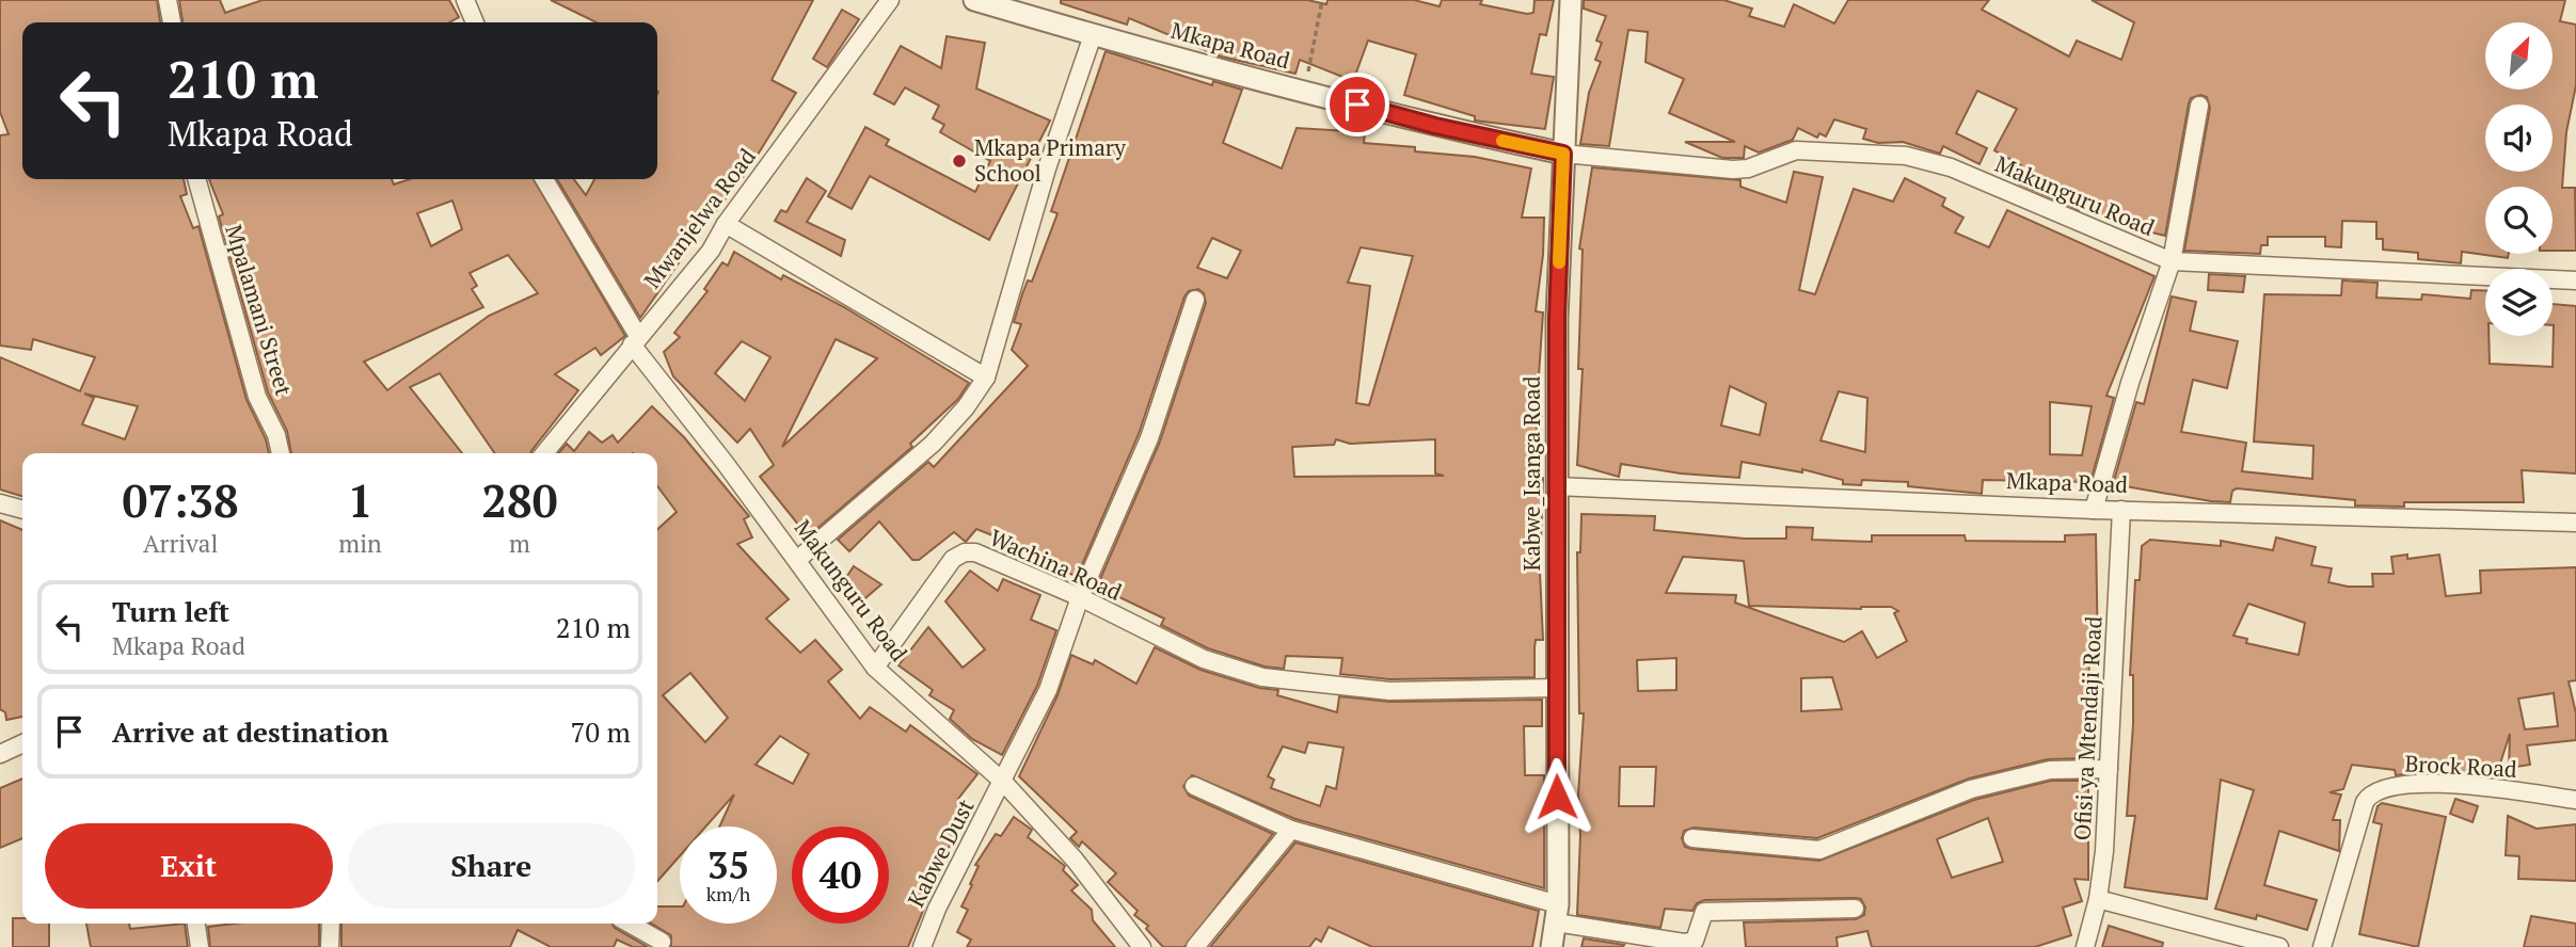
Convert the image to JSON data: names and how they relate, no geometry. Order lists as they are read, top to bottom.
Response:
{
  "streets": {
    "street": [
      "Mkapa Road",
      "Makunguru Road",
      "Mwanjelwa Road",
      "Mpalamani Street",
      "Kabwe_Isanga Road",
      "Wachina Road",
      "Ofisi ya Mtendaji Road",
      "Brock Road",
      "Kabwe Dust"
    ]
  },
  "crossings": [
    ["Mkapa Road", "Makunguru Road"],
    ["Mkapa Road", "Kabwe_Isanga Road"],
    ["Mkapa Road", "Ofisi ya Mtendaji Road"],
    ["Makunguru Road", "Mwanjelwa Road"],
    ["Makunguru Road", "Kabwe_Isanga Road"],
    ["Makunguru Road", "Wachina Road"],
    ["Makunguru Road", "Kabwe Dust"],
    ["Kabwe_Isanga Road", "Wachina Road"],
    ["Wachina Road", "Kabwe Dust"]
  ],
  "places": ["Mkapa Primary School"],
  "north": "top right",
  "page": {
    "turn": ["210 m", "Mkapa Road"],
    "eta": [
      "07:38",
      "Arrival",
      "1",
      "min",
      "280",
      "m"
    ],
    "list": [
      {
        "name": "Turn left",
        "note": "Mkapa Road",
        "value": "210 m"
      },
      {
        "name": "Arrive at destination",
        "value": "70 m"
      }
    ],
    "buttons": ["Exit", "Share"],
    "speed": "35 km/h",
    "limit": "40"
  }
}
